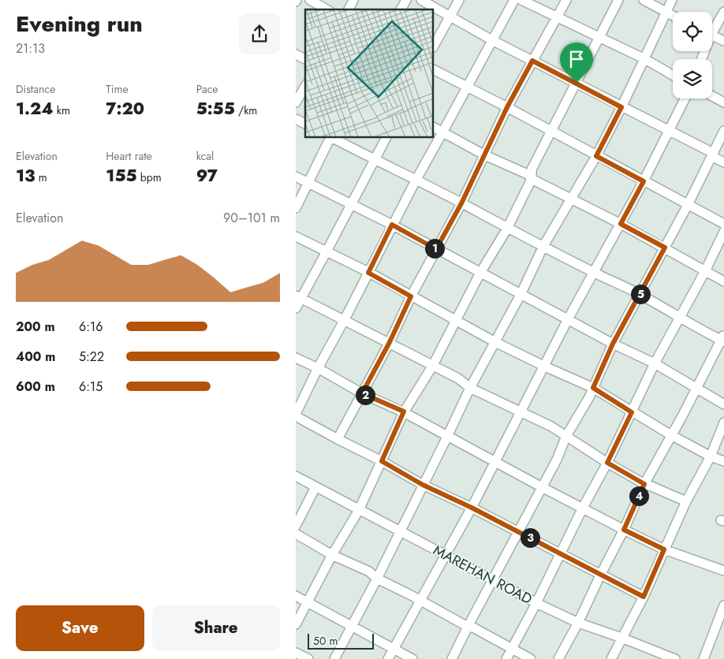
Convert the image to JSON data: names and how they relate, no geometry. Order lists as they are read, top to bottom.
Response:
{
  "streets": {
    "street": ["MAREHAN ROAD"]
  },
  "scale_bar": "50 m",
  "page": {
    "heading": ["Evening run", "21:13"],
    "stats": [
      ["Distance", "1.24 km"],
      ["Time", "7:20"],
      ["Pace", "5:55 /km"],
      ["Elevation", "13 m"],
      ["Heart rate", "155 bpm"],
      ["kcal", "97"]
    ],
    "chart": ["Elevation", "90–101 m"],
    "pins": [
      "1",
      "5",
      "2",
      "4",
      "3"
    ],
    "list": [
      {
        "name": "200 m",
        "note": "6:16"
      },
      {
        "name": "400 m",
        "note": "5:22"
      },
      {
        "name": "600 m",
        "note": "6:15"
      }
    ],
    "buttons": ["Save", "Share"],
    "scale": "50 m"
  }
}
